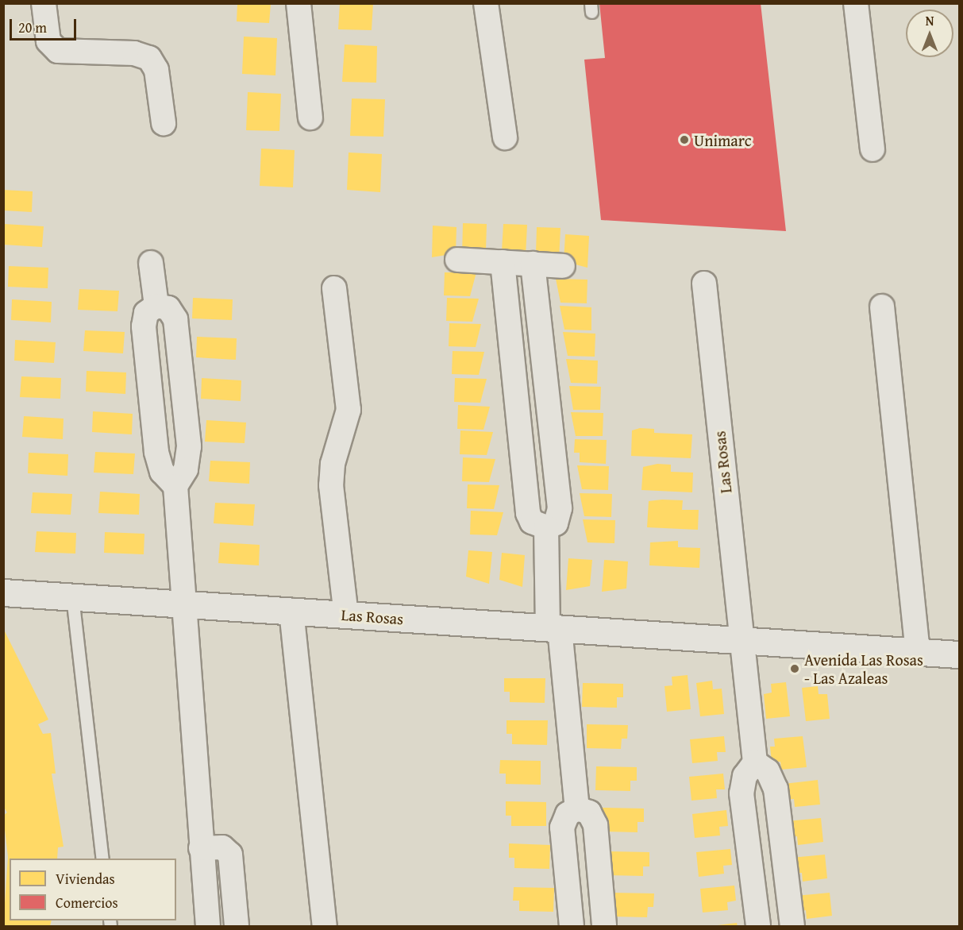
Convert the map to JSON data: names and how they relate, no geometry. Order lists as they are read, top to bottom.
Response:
{
  "streets": {
    "street": ["Las Rosas"]
  },
  "places": ["Unimarc", "Avenida Las Rosas - Las Azaleas"],
  "legend": ["Viviendas", "Comercios"],
  "scale_bar": "20 m",
  "north": "top"
}
